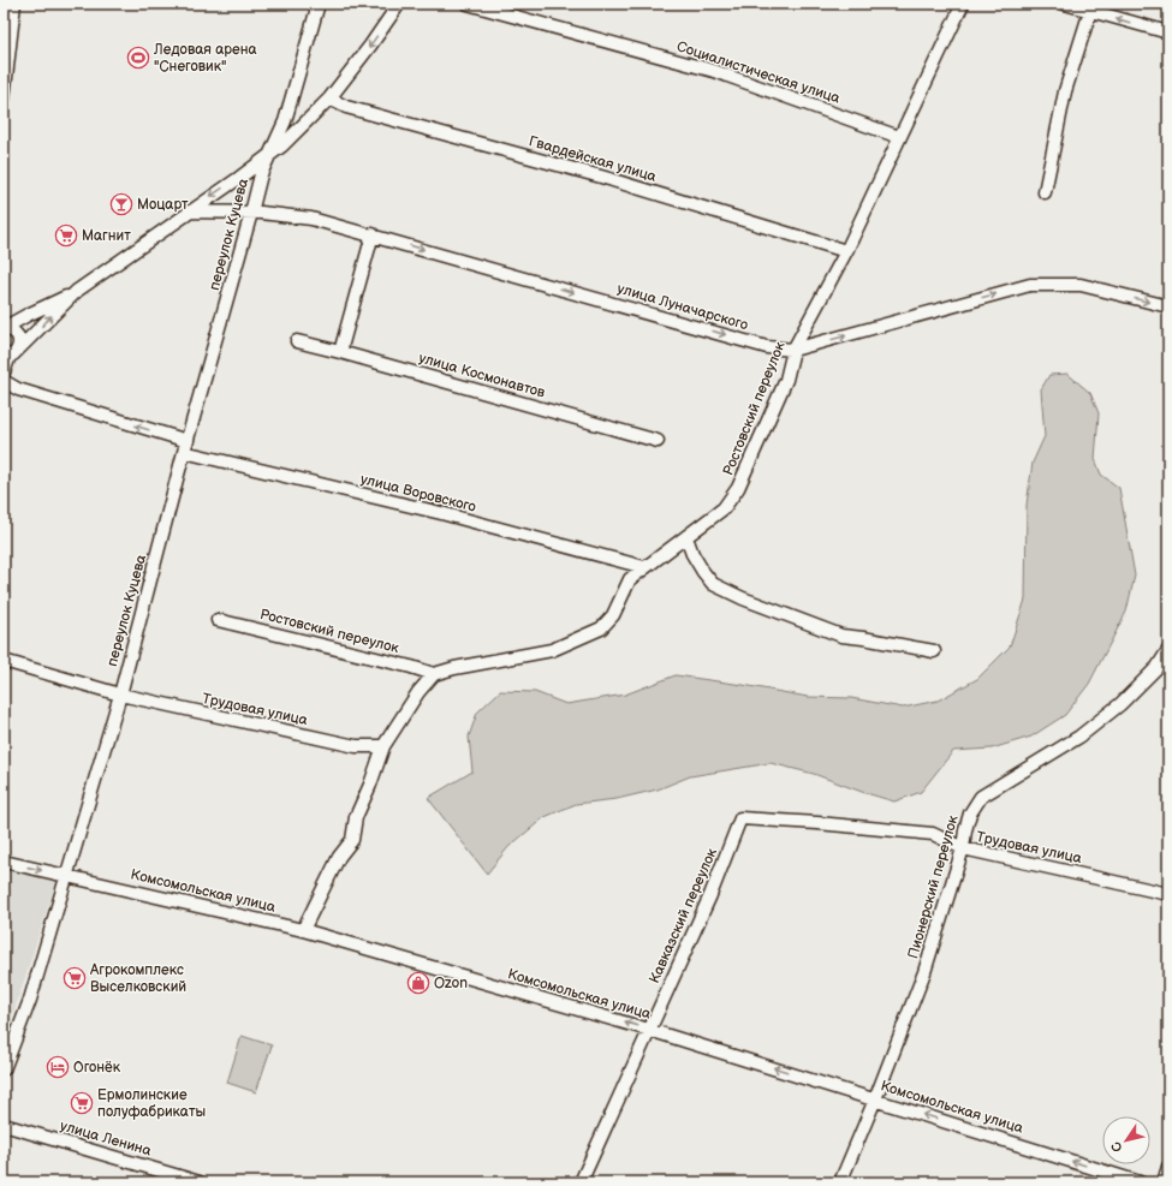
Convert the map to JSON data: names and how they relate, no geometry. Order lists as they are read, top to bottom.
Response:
{
  "streets": {
    "street": [
      "Социалистическая улица",
      "Гвардейская улица",
      "переулок Куцева",
      "улица Луначарского",
      "улица Космонавтов",
      "Ростовский переулок",
      "улица Воровского",
      "Трудовая улица",
      "Пионерский переулок",
      "Комсомольская улица",
      "Кавказский переулок",
      "улица Ленина"
    ]
  },
  "crossings": [
    ["Социалистическая улица", "Ростовский переулок"],
    ["Гвардейская улица", "переулок Куцева"],
    ["Гвардейская улица", "Ростовский переулок"],
    ["переулок Куцева", "улица Луначарского"],
    ["переулок Куцева", "улица Воровского"],
    ["переулок Куцева", "Трудовая улица"],
    ["переулок Куцева", "Комсомольская улица"],
    ["улица Луначарского", "Ростовский переулок"],
    ["Ростовский переулок", "улица Воровского"],
    ["Трудовая улица", "Пионерский переулок"],
    ["Трудовая улица", "Кавказский переулок"],
    ["Пионерский переулок", "Комсомольская улица"],
    ["Комсомольская улица", "Кавказский переулок"]
  ],
  "one_way": ["улица Луначарского", "Комсомольская улица"],
  "places": {
    "sports": ["Ледовая арена \"Снеговик\""],
    "bar": ["Моцарт"],
    "supermarket": ["Магнит", "Агрокомплекс Выселковский", "Ермолинские полуфабрикаты"],
    "shop": ["Ozon"],
    "hotel": ["Огонёк"]
  },
  "north": "bottom left"
}
